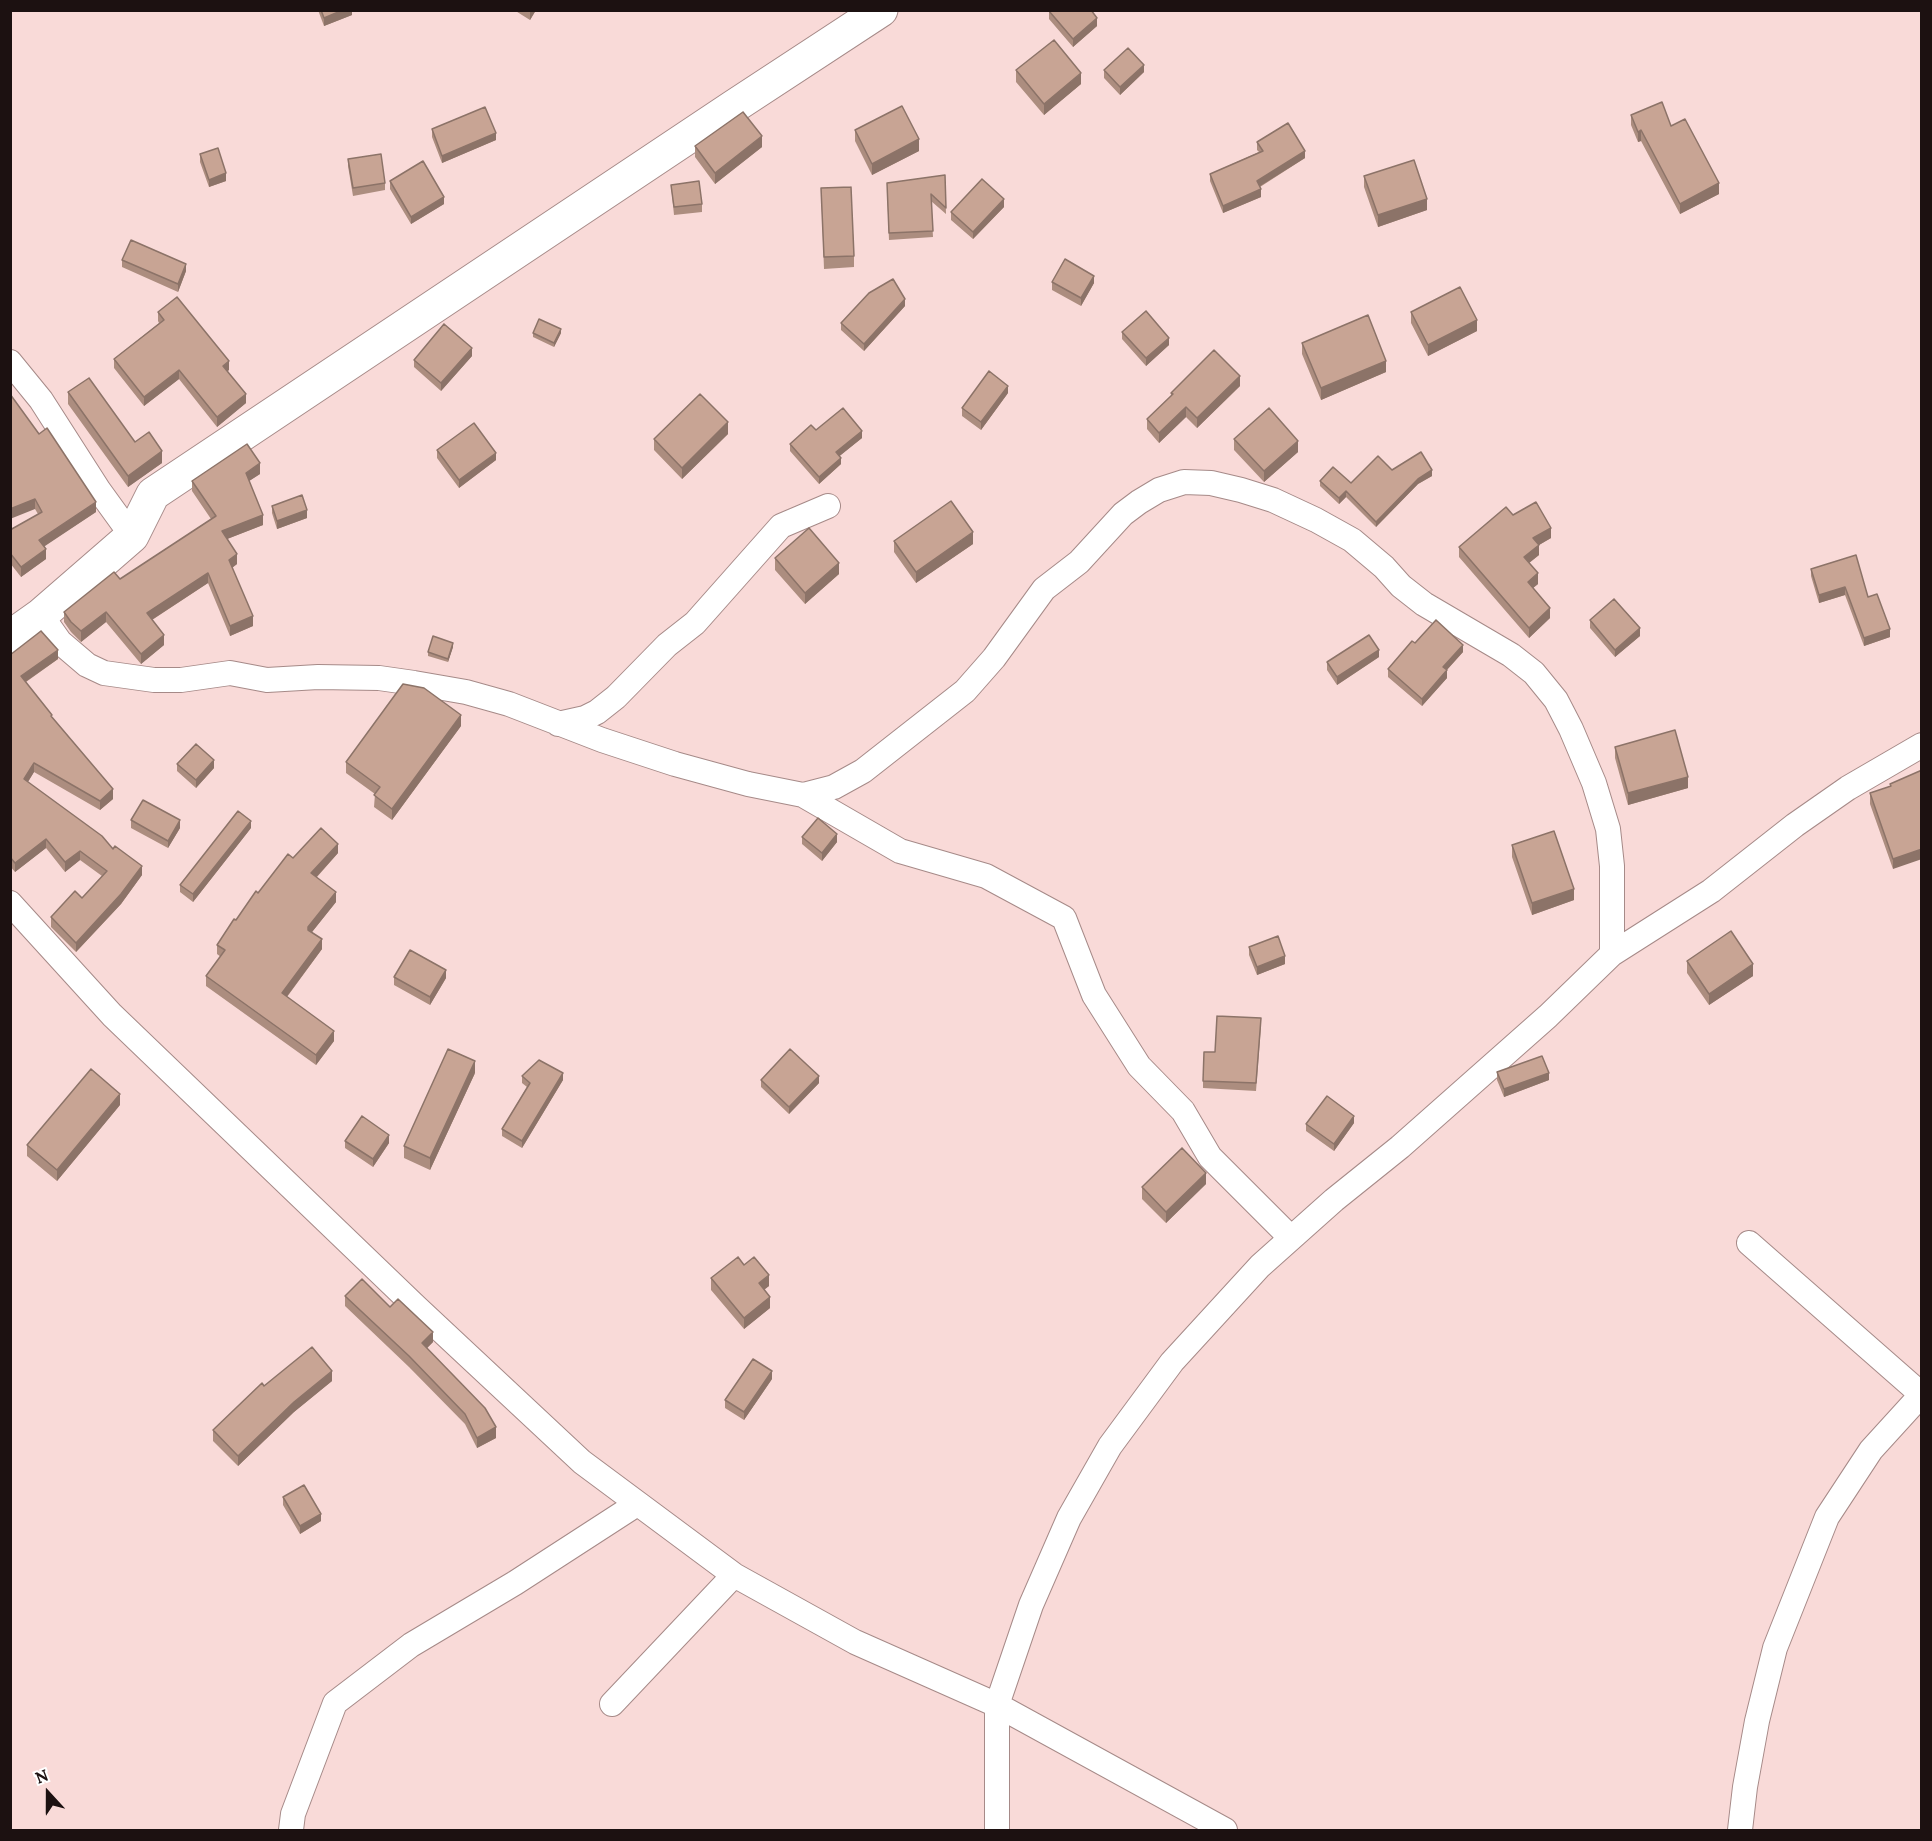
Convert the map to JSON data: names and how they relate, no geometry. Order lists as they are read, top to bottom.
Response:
{
  "north": "top"
}
